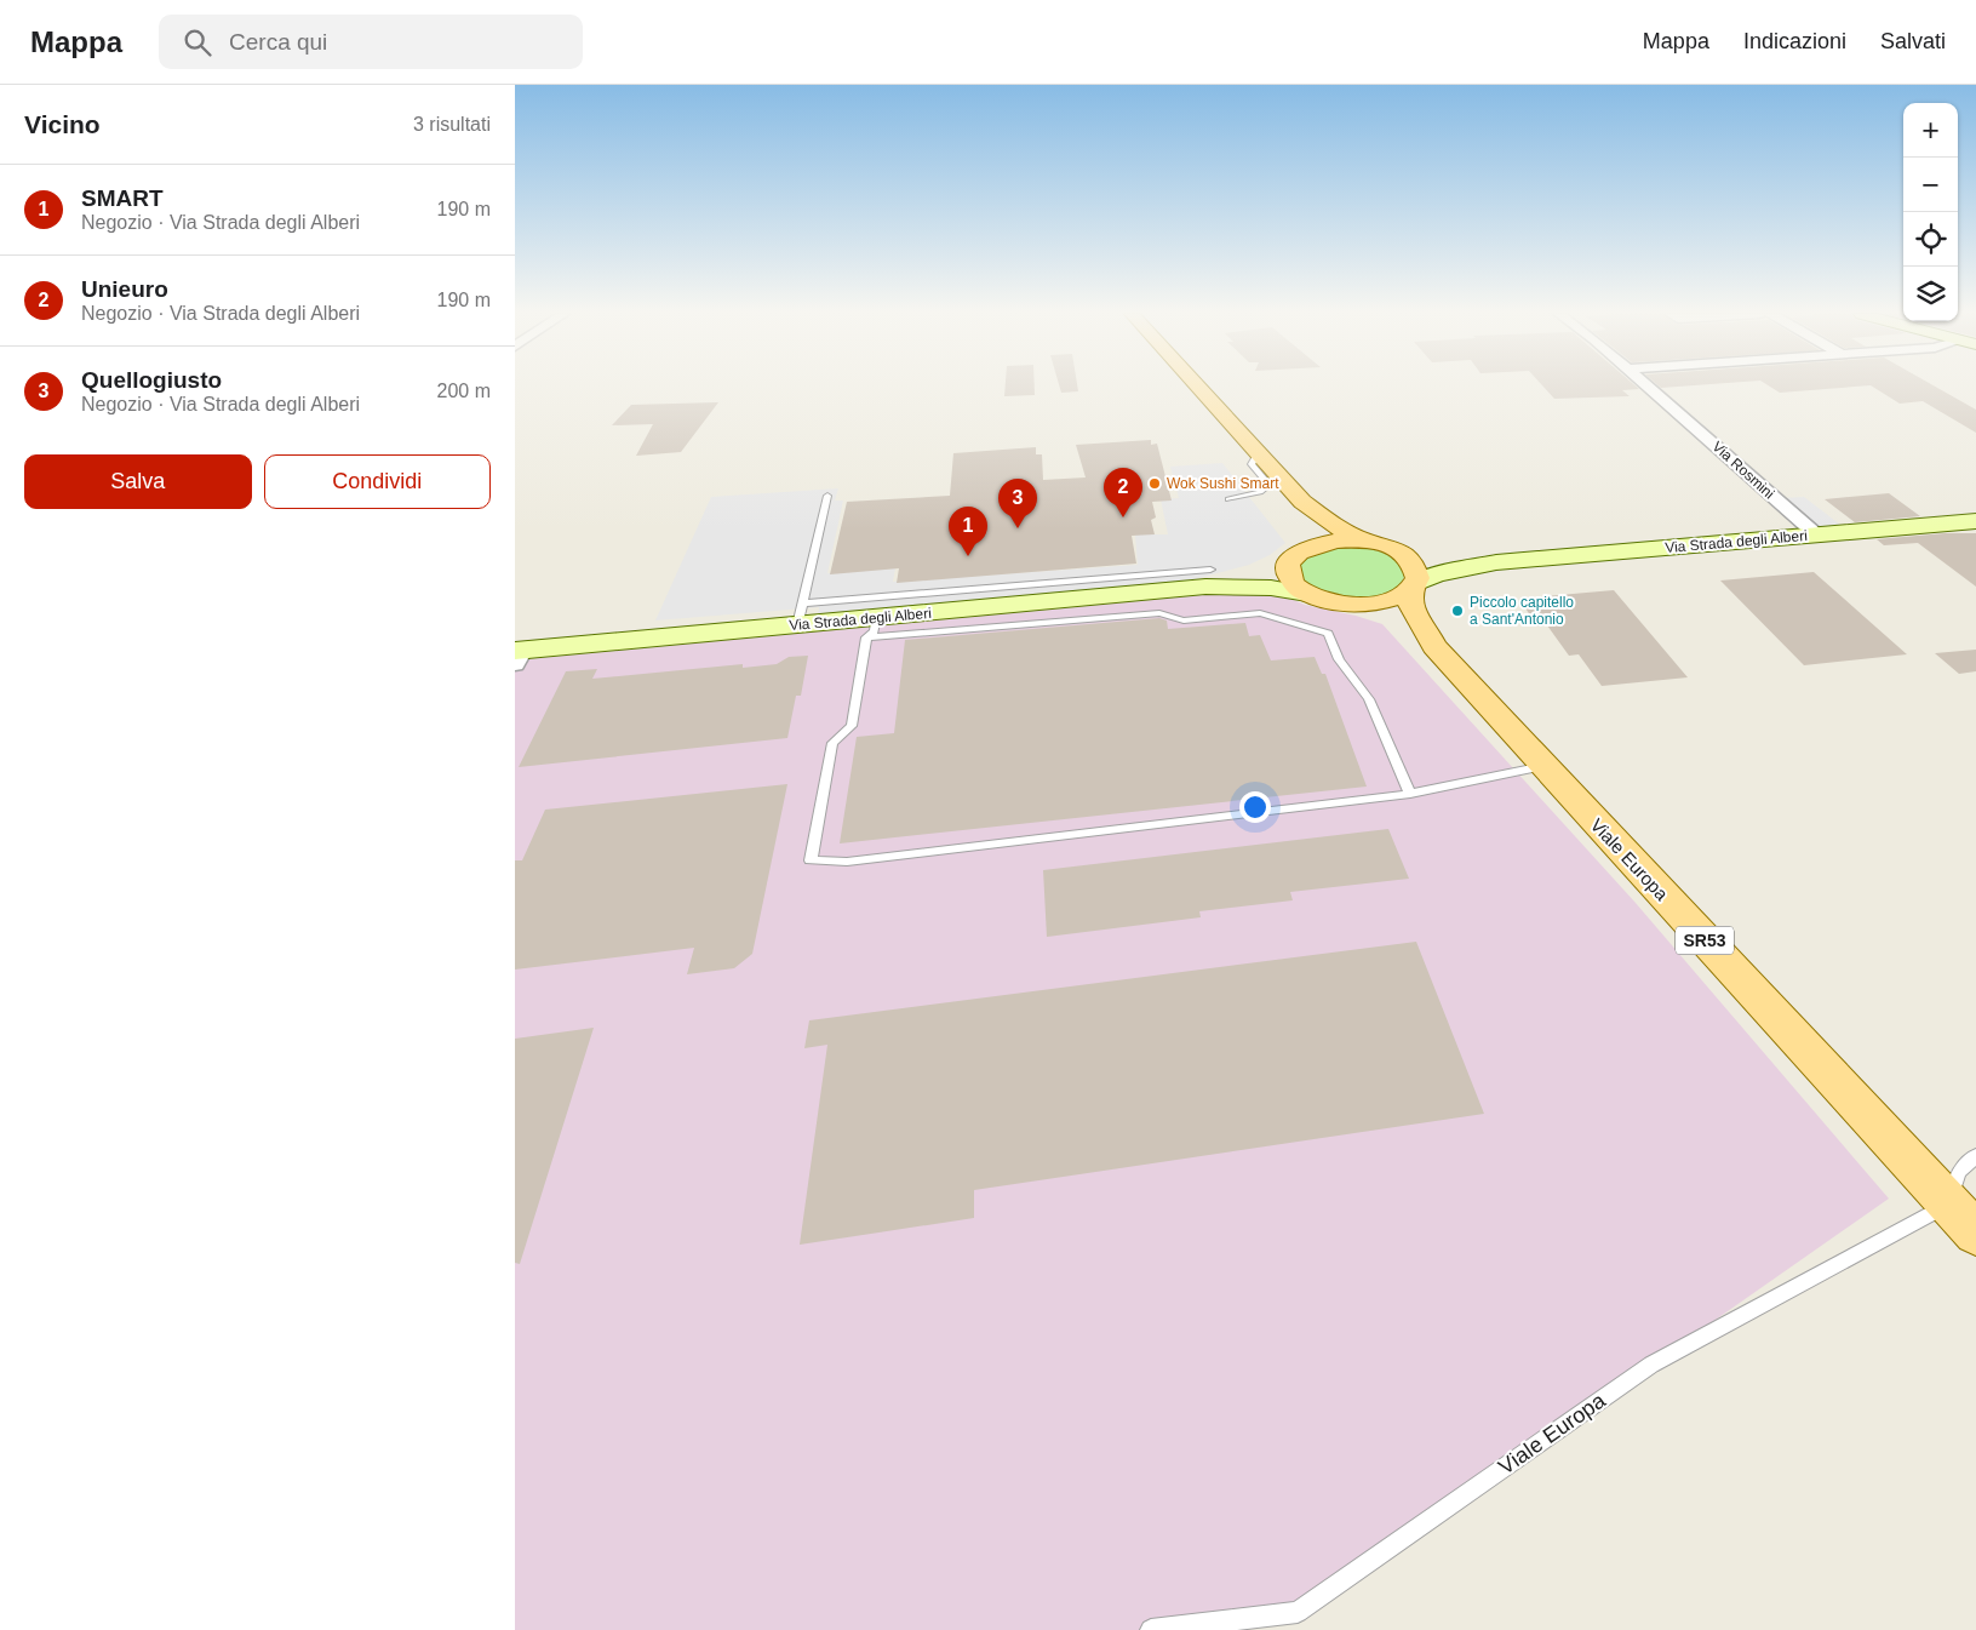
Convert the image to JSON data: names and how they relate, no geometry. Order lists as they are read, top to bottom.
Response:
{
  "streets": {
    "main road": ["Via Strada degli Alberi", "Viale Europa", "SR53"],
    "street": ["Via Rosmini"]
  },
  "crossings": [
    ["Via Rosmini", "Via Strada degli Alberi"],
    ["Via Strada degli Alberi", "Viale Europa"]
  ],
  "places": ["Wok Sushi Smart", "Piccolo capitello a Sant'Antonio"],
  "page": {
    "header": "Mappa",
    "search": "Cerca qui",
    "nav": ["Mappa", "Indicazioni", "Salvati"],
    "heading": ["Vicino", "3 risultati"],
    "map_buttons": ["+", "−"],
    "list": [
      {
        "mark": "1",
        "name": "SMART",
        "note": "Negozio · Via Strada degli Alberi",
        "value": "190 m"
      },
      {
        "mark": "2",
        "name": "Unieuro",
        "note": "Negozio · Via Strada degli Alberi",
        "value": "190 m"
      },
      {
        "mark": "3",
        "name": "Quellogiusto",
        "note": "Negozio · Via Strada degli Alberi",
        "value": "200 m"
      }
    ],
    "buttons": ["Salva", "Condividi"],
    "pins": ["2", "3", "1"]
  }
}
